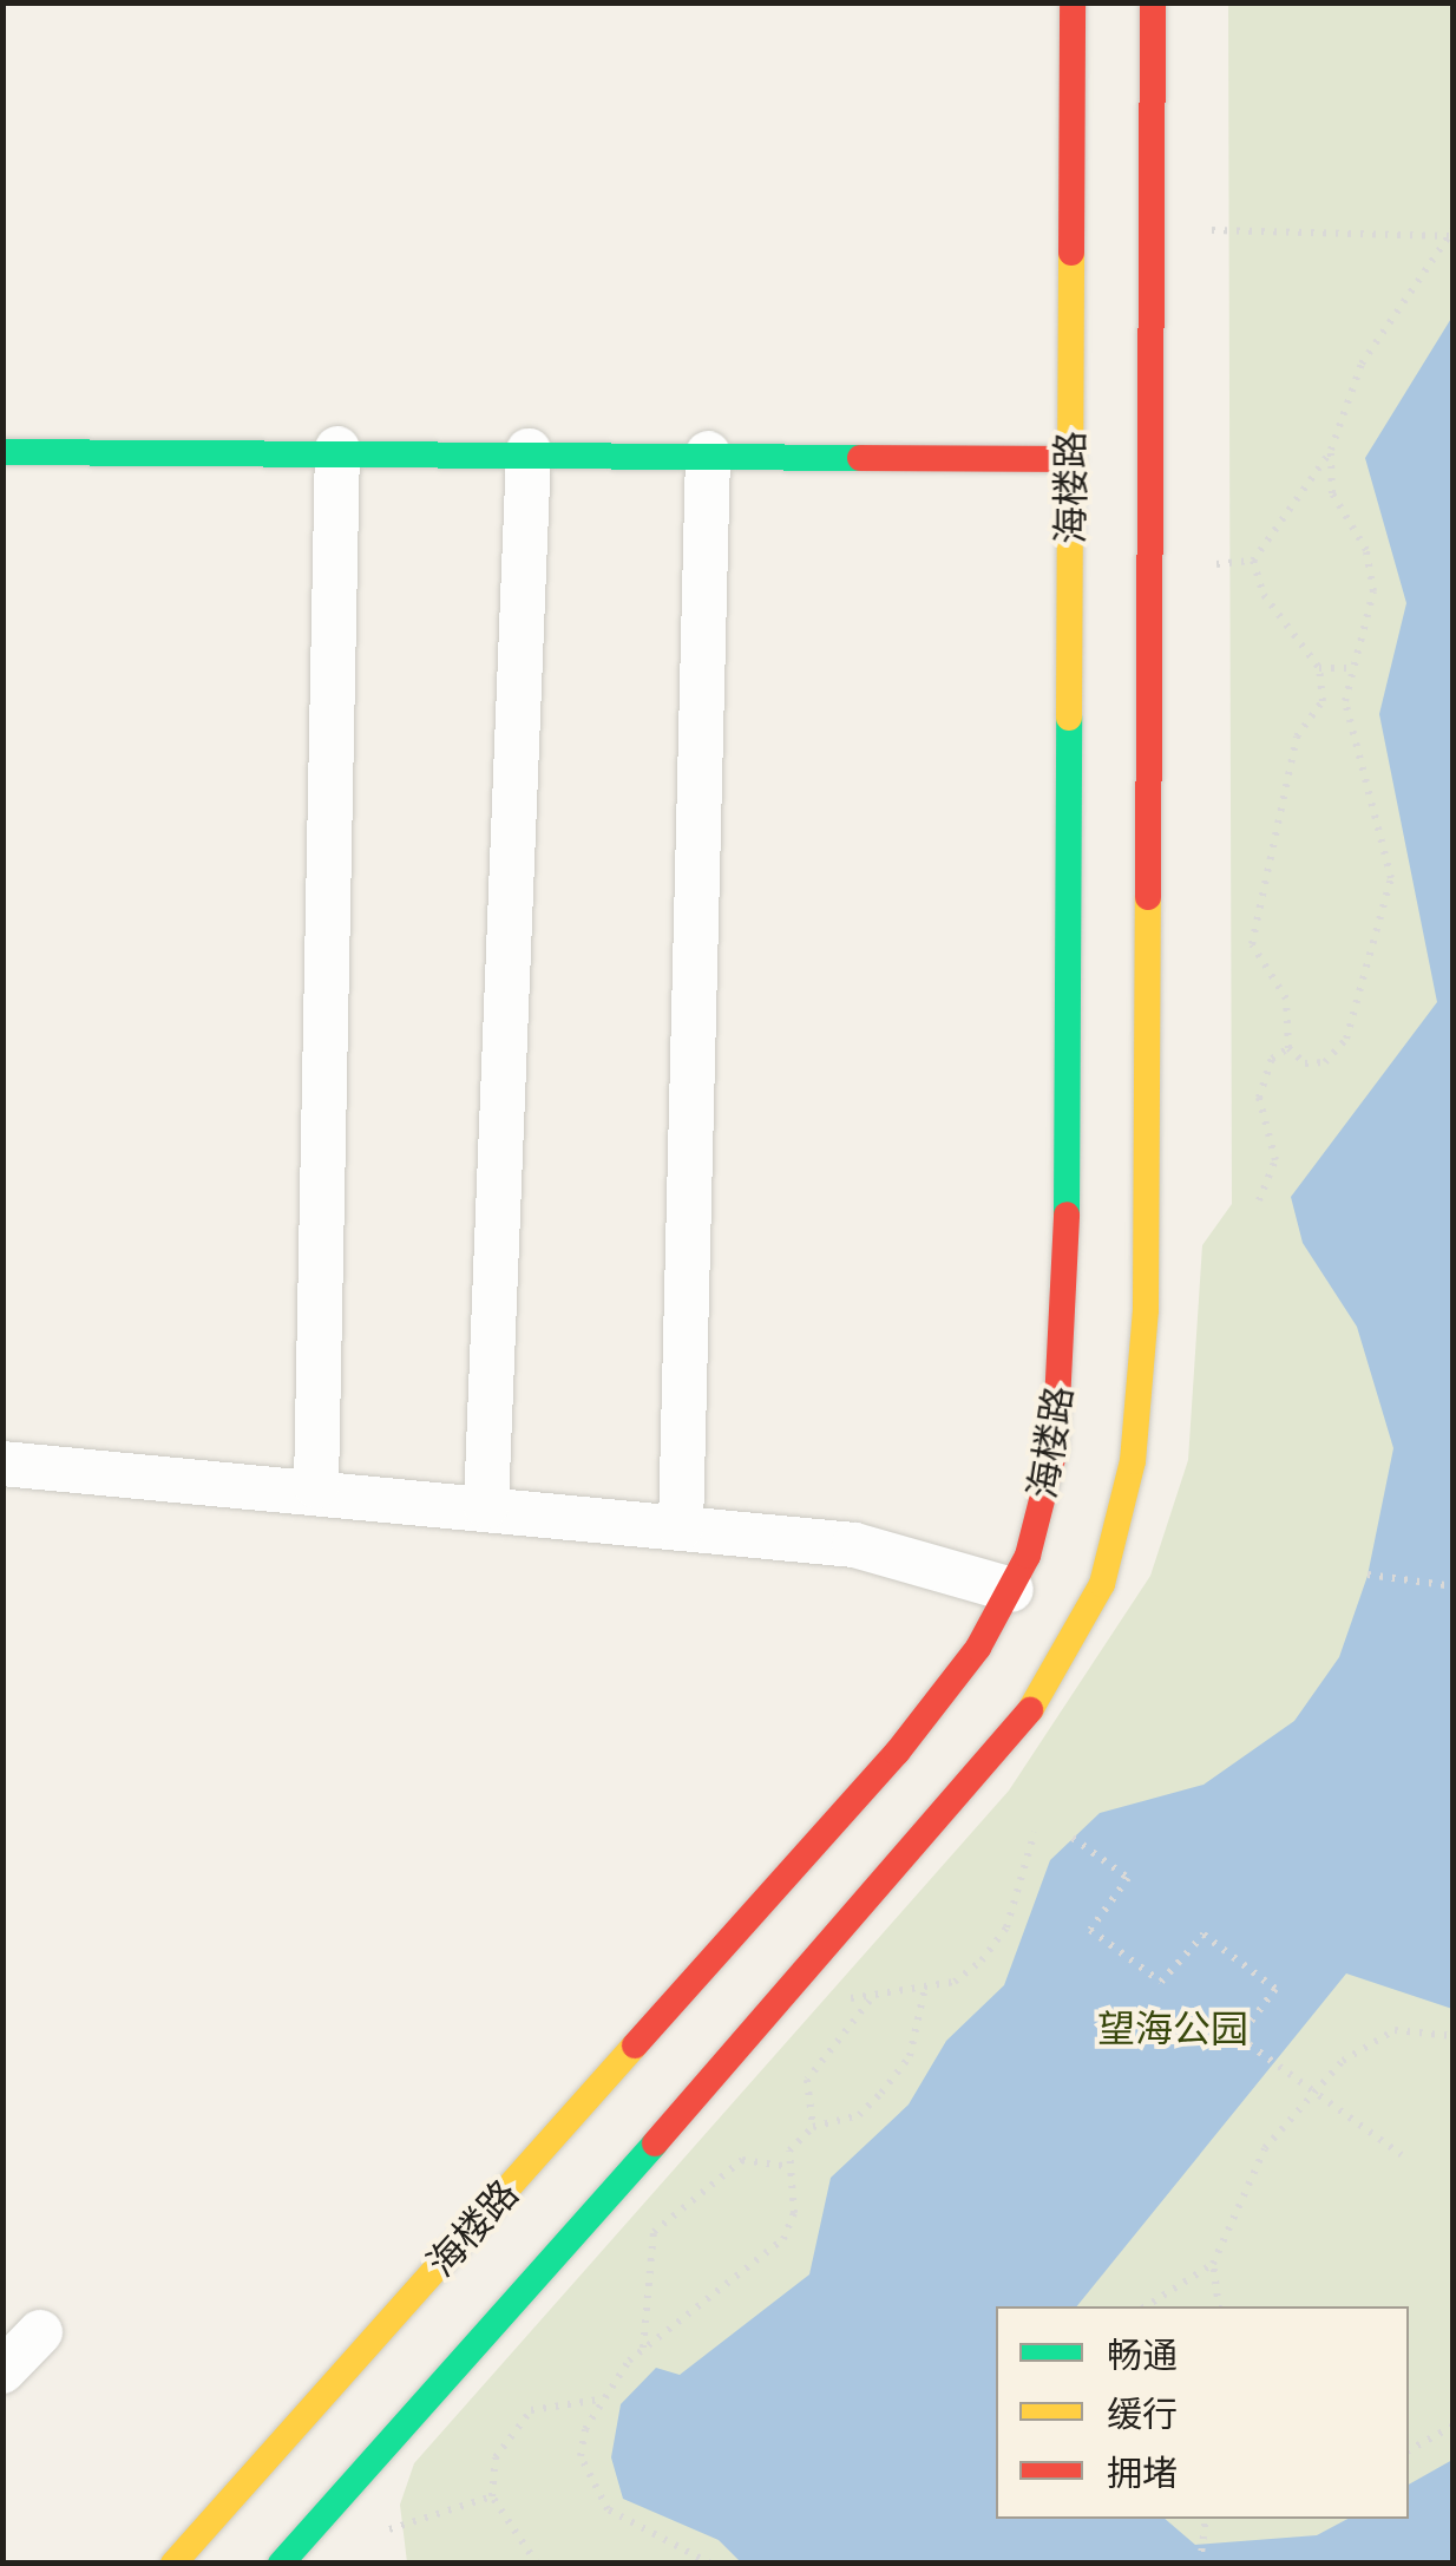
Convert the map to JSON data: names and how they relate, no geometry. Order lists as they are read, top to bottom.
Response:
{
  "streets": {
    "main road": ["海楼路"]
  },
  "parks": ["望海公园"],
  "legend": ["畅通", "缓行", "拥堵"]
}
